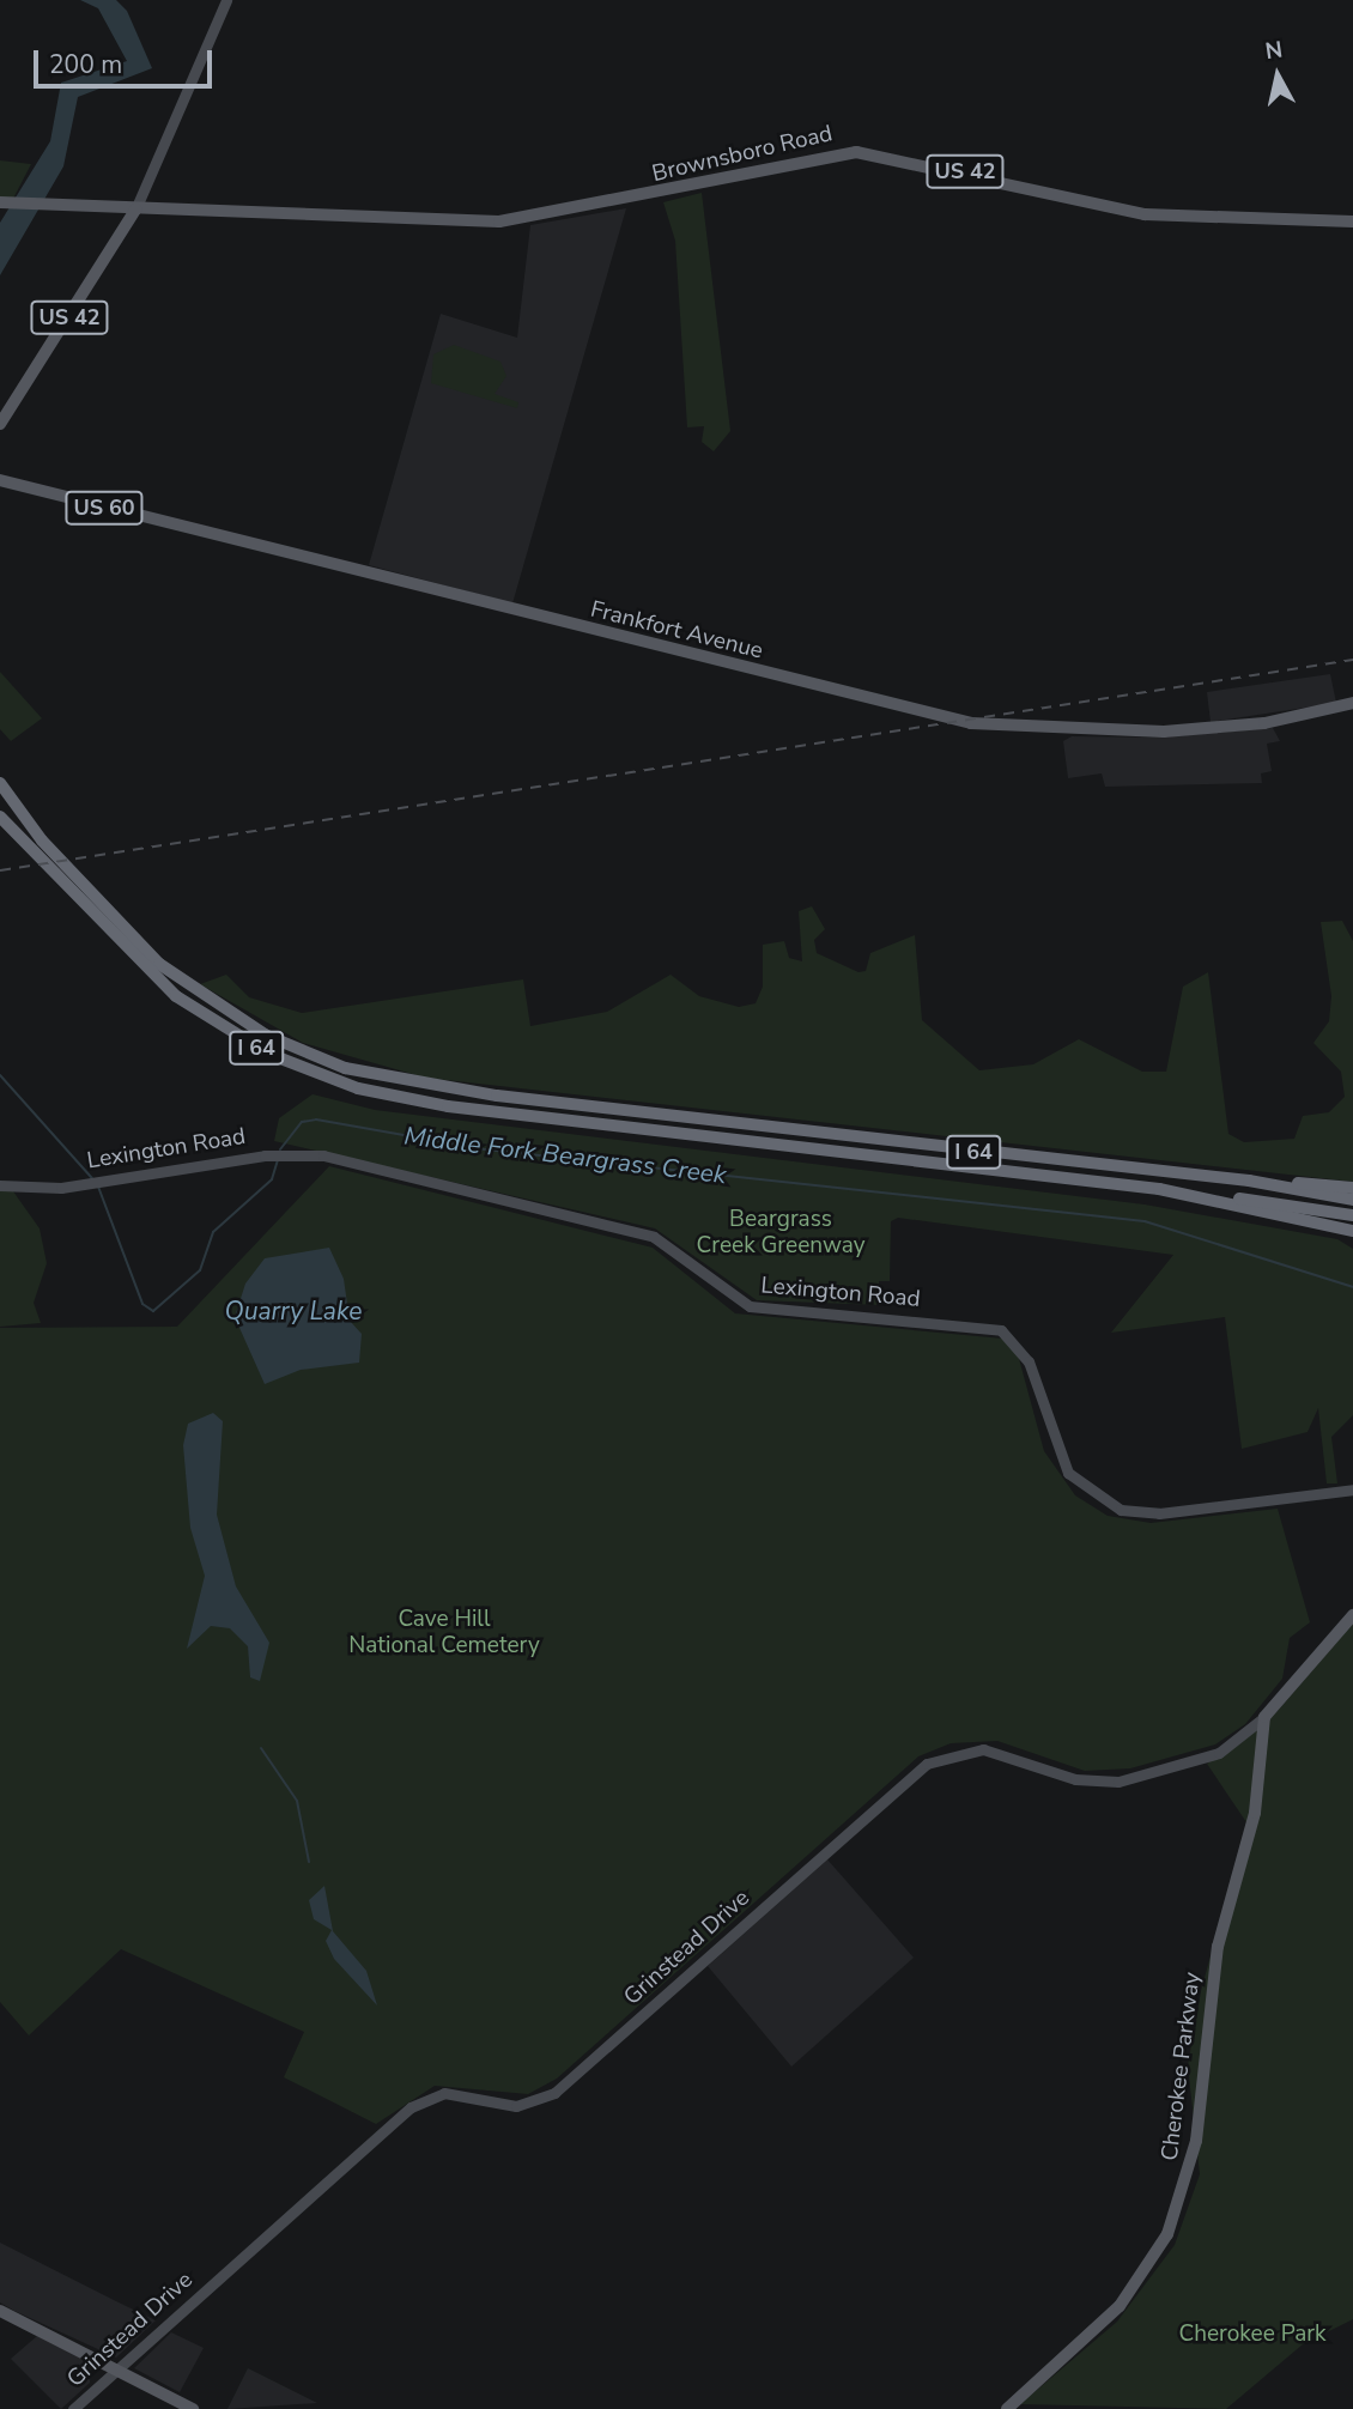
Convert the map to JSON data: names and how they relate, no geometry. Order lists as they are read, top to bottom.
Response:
{
  "streets": {
    "highway": ["I 64"],
    "main road": [
      "Brownsboro Road",
      "US 42",
      "US 60",
      "Frankfort Avenue",
      "Lexington Road",
      "Grinstead Drive",
      "Cherokee Parkway"
    ]
  },
  "crossings": [
    ["Brownsboro Road", "US 42"],
    ["Grinstead Drive", "Cherokee Parkway"]
  ],
  "water": ["Middle Fork Beargrass Creek", "Quarry Lake"],
  "parks": ["Beargrass Creek Greenway", "Cave Hill National Cemetery", "Cherokee Park"],
  "scale_bar": "200 m",
  "north": "top"
}
